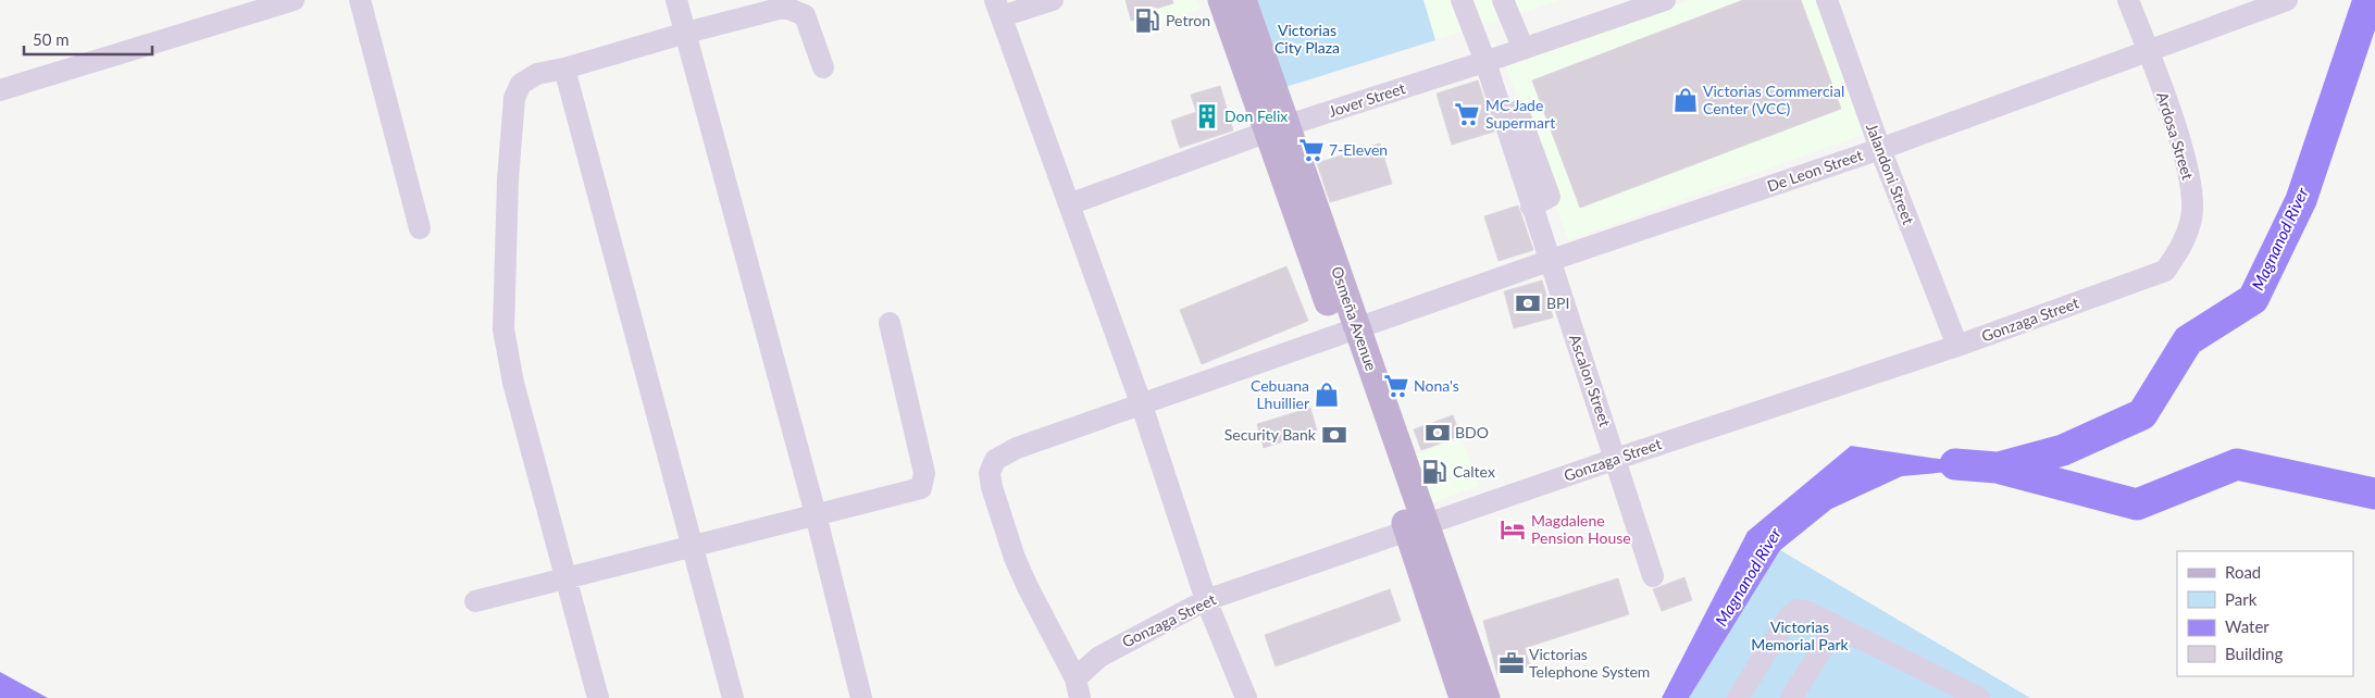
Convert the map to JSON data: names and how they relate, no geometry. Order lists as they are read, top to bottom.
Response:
{
  "streets": {
    "main road": ["Osmeña Avenue"],
    "street": [
      "Jover Street",
      "Ardosa Street",
      "De Leon Street",
      "Jalandoni Street",
      "Gonzaga Street",
      "Ascalon Street"
    ]
  },
  "crossings": [
    ["Jover Street", "Osmeña Avenue"],
    ["Jover Street", "Ascalon Street"],
    ["Ardosa Street", "De Leon Street"],
    ["Ardosa Street", "Gonzaga Street"],
    ["De Leon Street", "Jalandoni Street"],
    ["De Leon Street", "Osmeña Avenue"],
    ["De Leon Street", "Gonzaga Street"],
    ["De Leon Street", "Ascalon Street"],
    ["Jalandoni Street", "Gonzaga Street"],
    ["Osmeña Avenue", "Gonzaga Street"],
    ["Gonzaga Street", "Ascalon Street"]
  ],
  "water": ["Magnanod River"],
  "parks": ["Victorias City Plaza", "Victorias Memorial Park"],
  "places": {
    "fuel station": ["Petron", "Caltex"],
    "shop": ["Victorias Commercial Center (VCC)", "Cebuana Lhuillier"],
    "supermarket": ["MC Jade Supermart", "7-Eleven", "Nona's"],
    "building": ["Don Felix"],
    "bank": ["BPI", "BDO", "Security Bank"],
    "hotel": ["Magdalene Pension House"],
    "office": ["Victorias Telephone System"]
  },
  "legend": [
    "Road",
    "Park",
    "Water",
    "Building"
  ],
  "scale_bar": "50 m"
}
